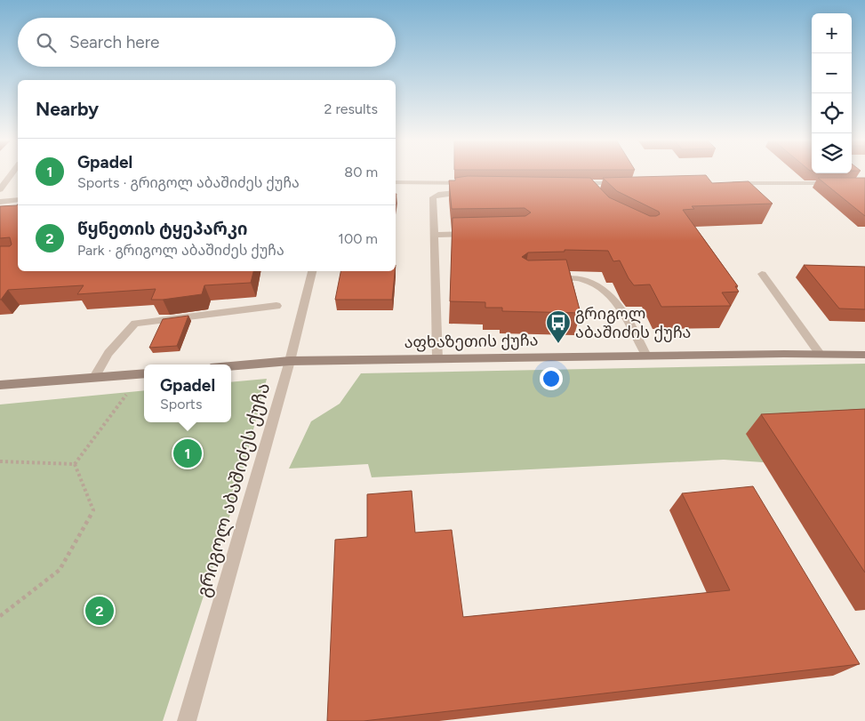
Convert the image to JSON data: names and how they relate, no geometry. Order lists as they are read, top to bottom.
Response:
{
  "streets": {
    "street": ["აფხაზეთის ქუჩა", "გრიგოლ აბაშიძეს ქუჩა"]
  },
  "crossings": [
    ["აფხაზეთის ქუჩა", "გრიგოლ აბაშიძეს ქუჩა"]
  ],
  "places": {
    "bus stop": ["გრიგოლ აბაშიძის ქუჩა"]
  },
  "page": {
    "map_buttons": ["+", "−"],
    "search": "Search here",
    "heading": ["Nearby", "2 results"],
    "list": [
      {
        "mark": "1",
        "name": "Gpadel",
        "note": "Sports · გრიგოლ აბაშიძეს ქუჩა",
        "value": "80 m"
      },
      {
        "mark": "2",
        "name": "წყნეთის ტყეპარკი",
        "note": "Park · გრიგოლ აბაშიძეს ქუჩა",
        "value": "100 m"
      }
    ],
    "popup": ["Gpadel", "Sports"],
    "pins": ["1", "2"]
  }
}
